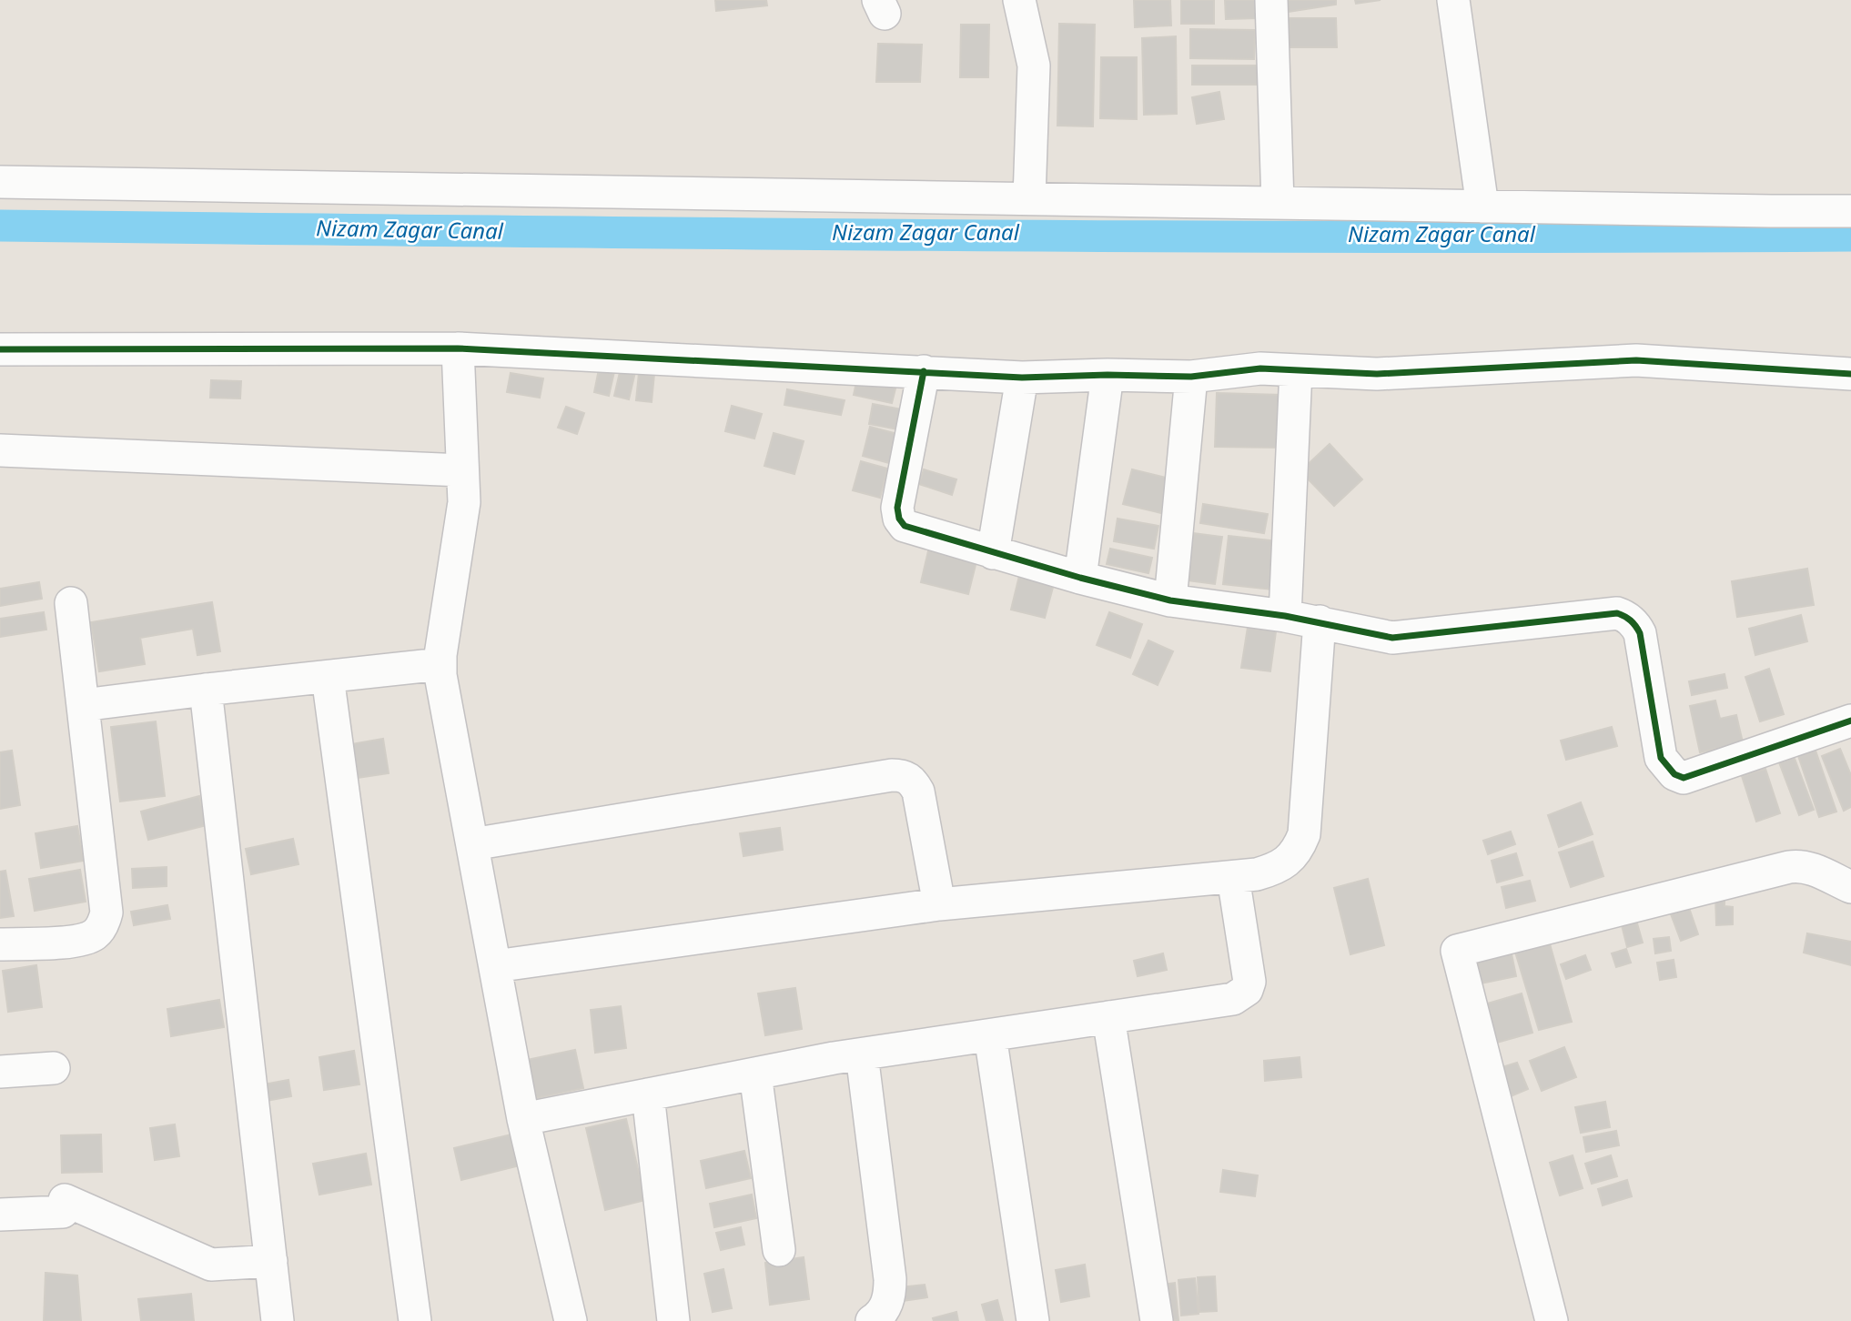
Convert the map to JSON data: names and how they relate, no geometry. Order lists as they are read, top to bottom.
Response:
{
  "water": ["Nizam Zagar Canal"]
}
